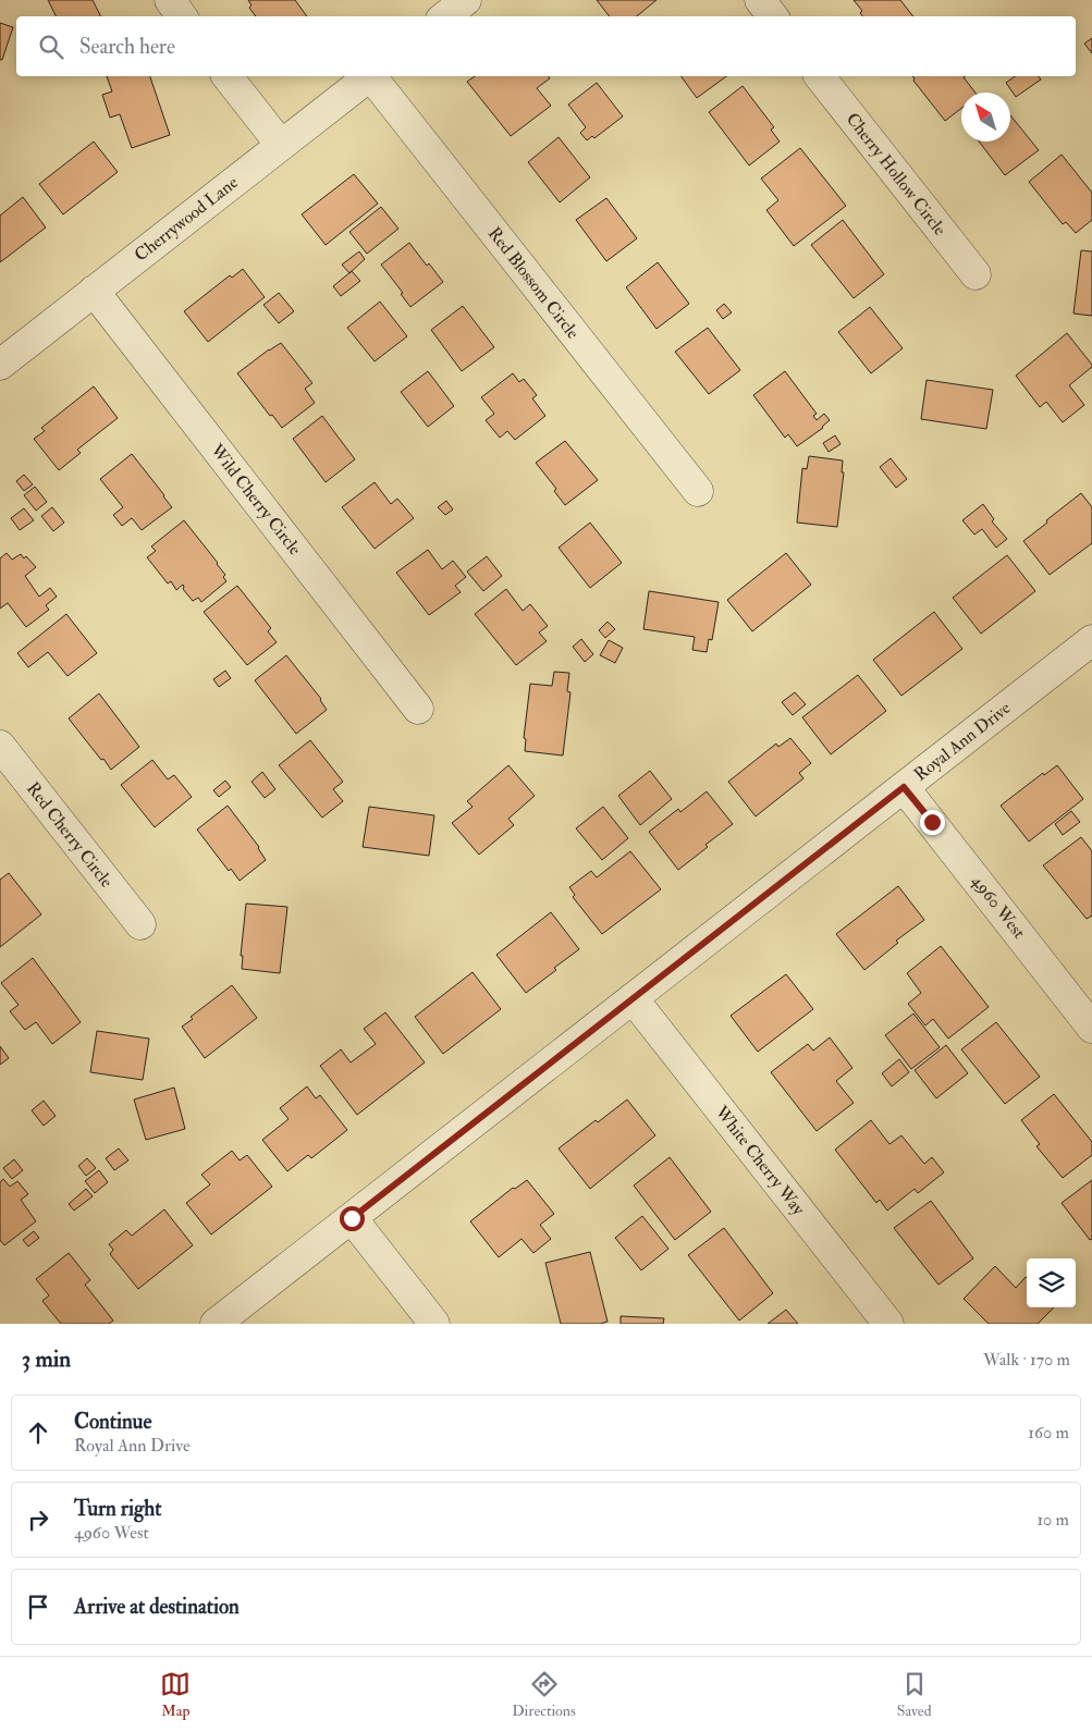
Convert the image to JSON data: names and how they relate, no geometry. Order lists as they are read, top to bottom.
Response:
{
  "streets": {
    "street": [
      "Cherry Hollow Circle",
      "Cherrywood Lane",
      "Red Blossom Circle",
      "Wild Cherry Circle",
      "Royal Ann Drive",
      "Red Cherry Circle",
      "4960 West",
      "White Cherry Way"
    ]
  },
  "crossings": [
    ["Cherrywood Lane", "Wild Cherry Circle"],
    ["Royal Ann Drive", "4960 West"],
    ["Royal Ann Drive", "White Cherry Way"]
  ],
  "north": "top left",
  "page": {
    "search": "Search here",
    "heading": ["3 min", "Walk · 170 m"],
    "list": [
      ["Continue", "Royal Ann Drive", "160 m"],
      ["Turn right", "4960 West", "10 m"],
      "Arrive at destination"
    ],
    "nav": ["Map", "Directions", "Saved"]
  }
}
